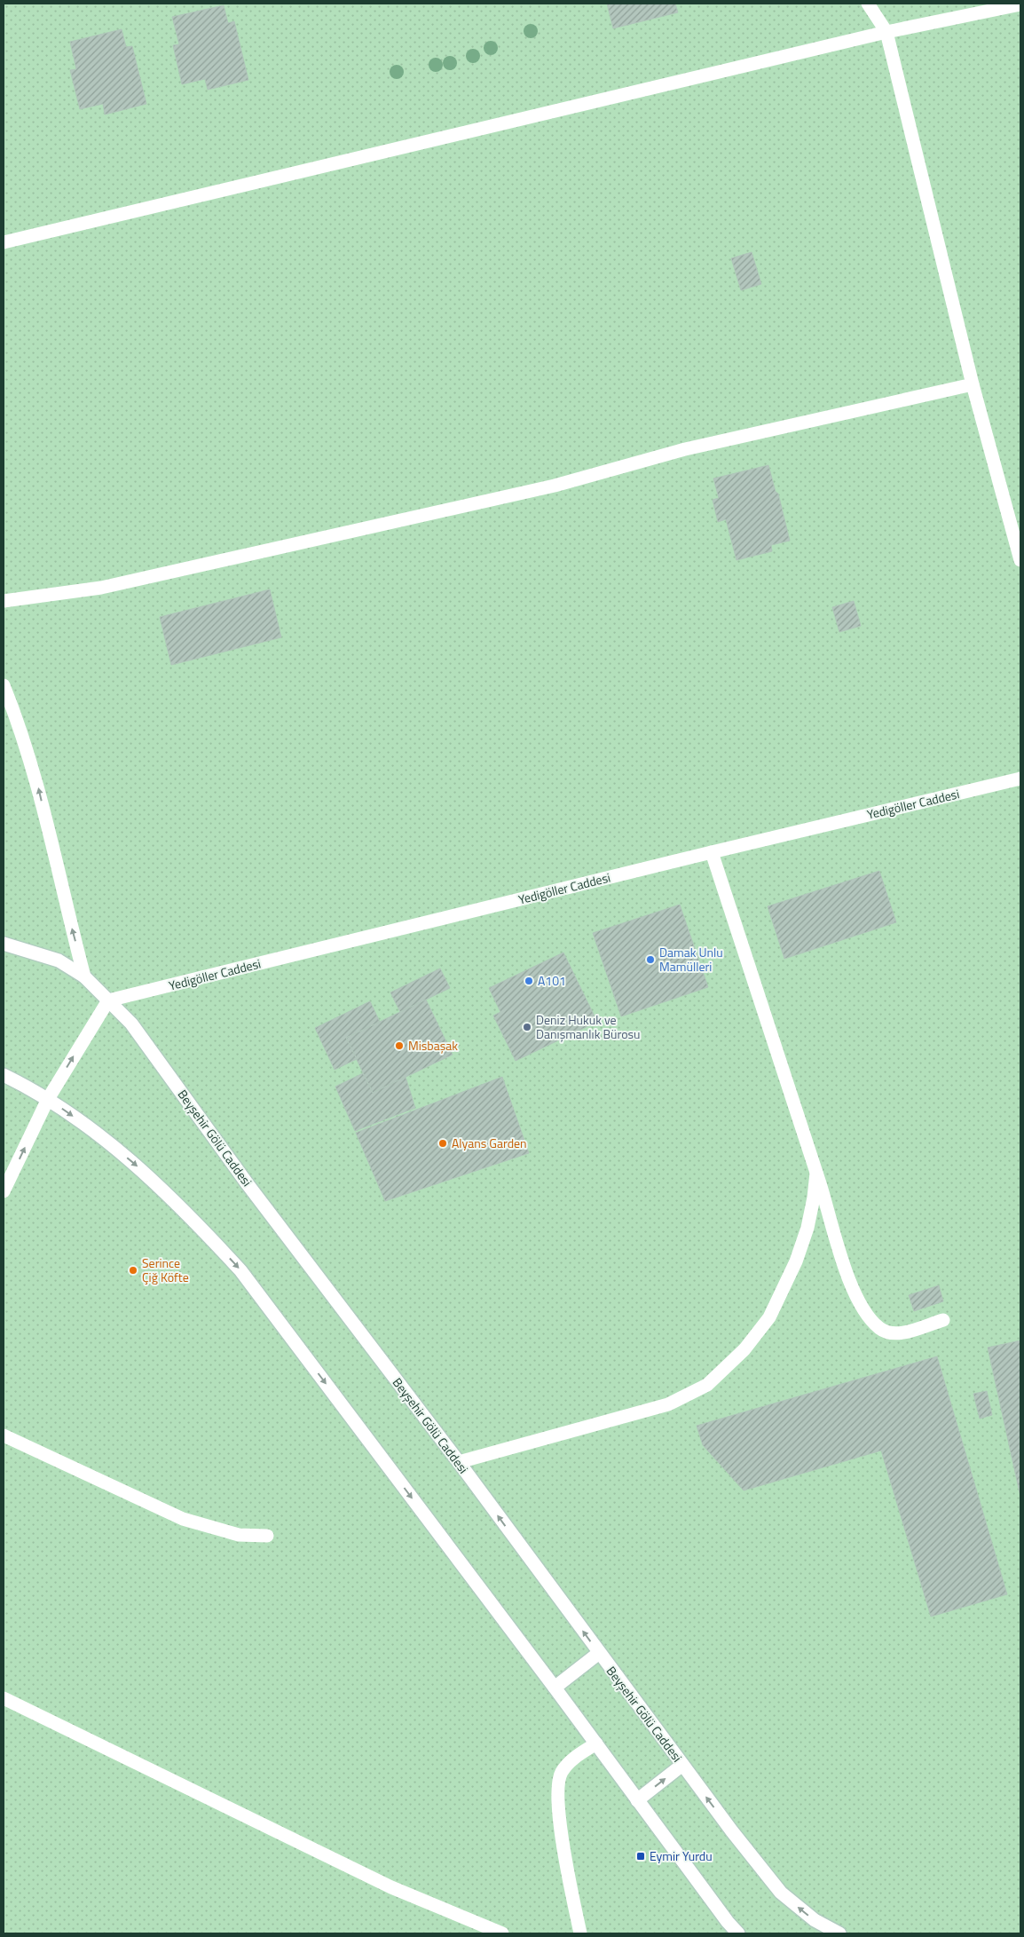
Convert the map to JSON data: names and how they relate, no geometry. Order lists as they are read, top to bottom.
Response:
{
  "streets": {
    "street": ["Yedigöller Caddesi", "Beyşehir Gölü Caddesi"]
  },
  "crossings": [
    ["Yedigöller Caddesi", "Beyşehir Gölü Caddesi"]
  ],
  "places": {
    "other": [
      "Damak Unlu Mamülleri",
      "A101",
      "Deniz Hukuk ve Danışmanlık Bürosu",
      "Misbaşak",
      "Alyans Garden",
      "Serince Çiğ Köfte"
    ],
    "transit": ["Eymir Yurdu"]
  }
}
